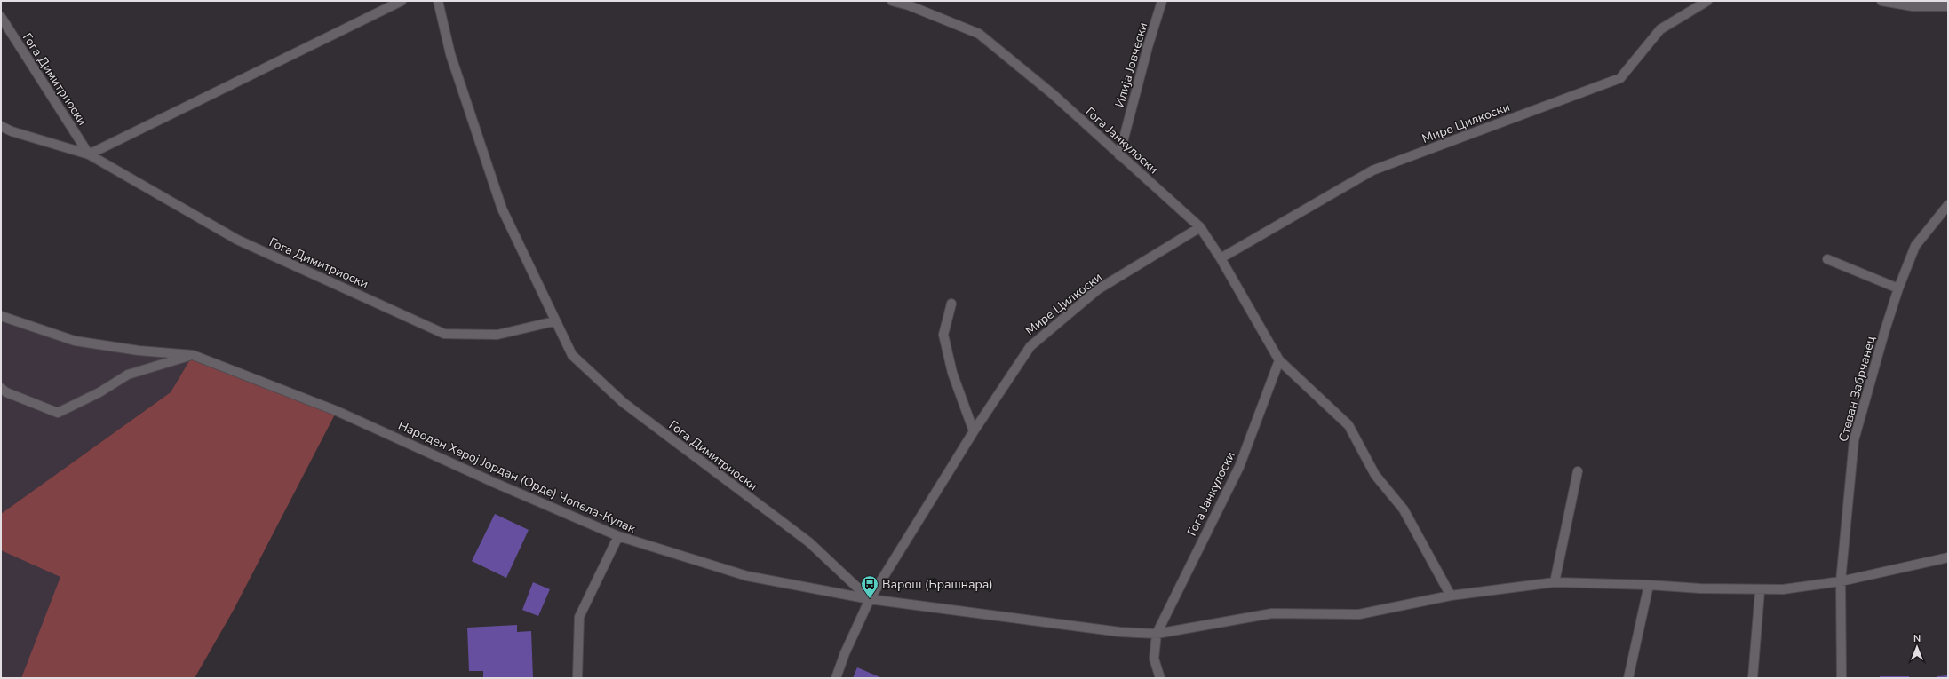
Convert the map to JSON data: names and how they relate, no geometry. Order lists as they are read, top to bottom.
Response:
{
  "streets": {
    "street": [
      "Илија Јовчески",
      "Гога Димитриоски",
      "Мире Цилкоски",
      "Гога Јанкулоски",
      "Стеван Забрчанец",
      "Народен Херој Јордан (Орде) Чопела-Кулак"
    ]
  },
  "crossings": [
    ["Илија Јовчески", "Гога Јанкулоски"],
    ["Гога Димитриоски", "Мире Цилкоски"],
    ["Гога Димитриоски", "Народен Херој Јордан (Орде) Чопела-Кулак"],
    ["Мире Цилкоски", "Гога Јанкулоски"],
    ["Мире Цилкоски", "Народен Херој Јордан (Орде) Чопела-Кулак"],
    ["Гога Јанкулоски", "Народен Херој Јордан (Орде) Чопела-Кулак"],
    ["Стеван Забрчанец", "Народен Херој Јордан (Орде) Чопела-Кулак"]
  ],
  "places": {
    "bus stop": ["Варош (Брашнара)"]
  },
  "north": "top"
}
